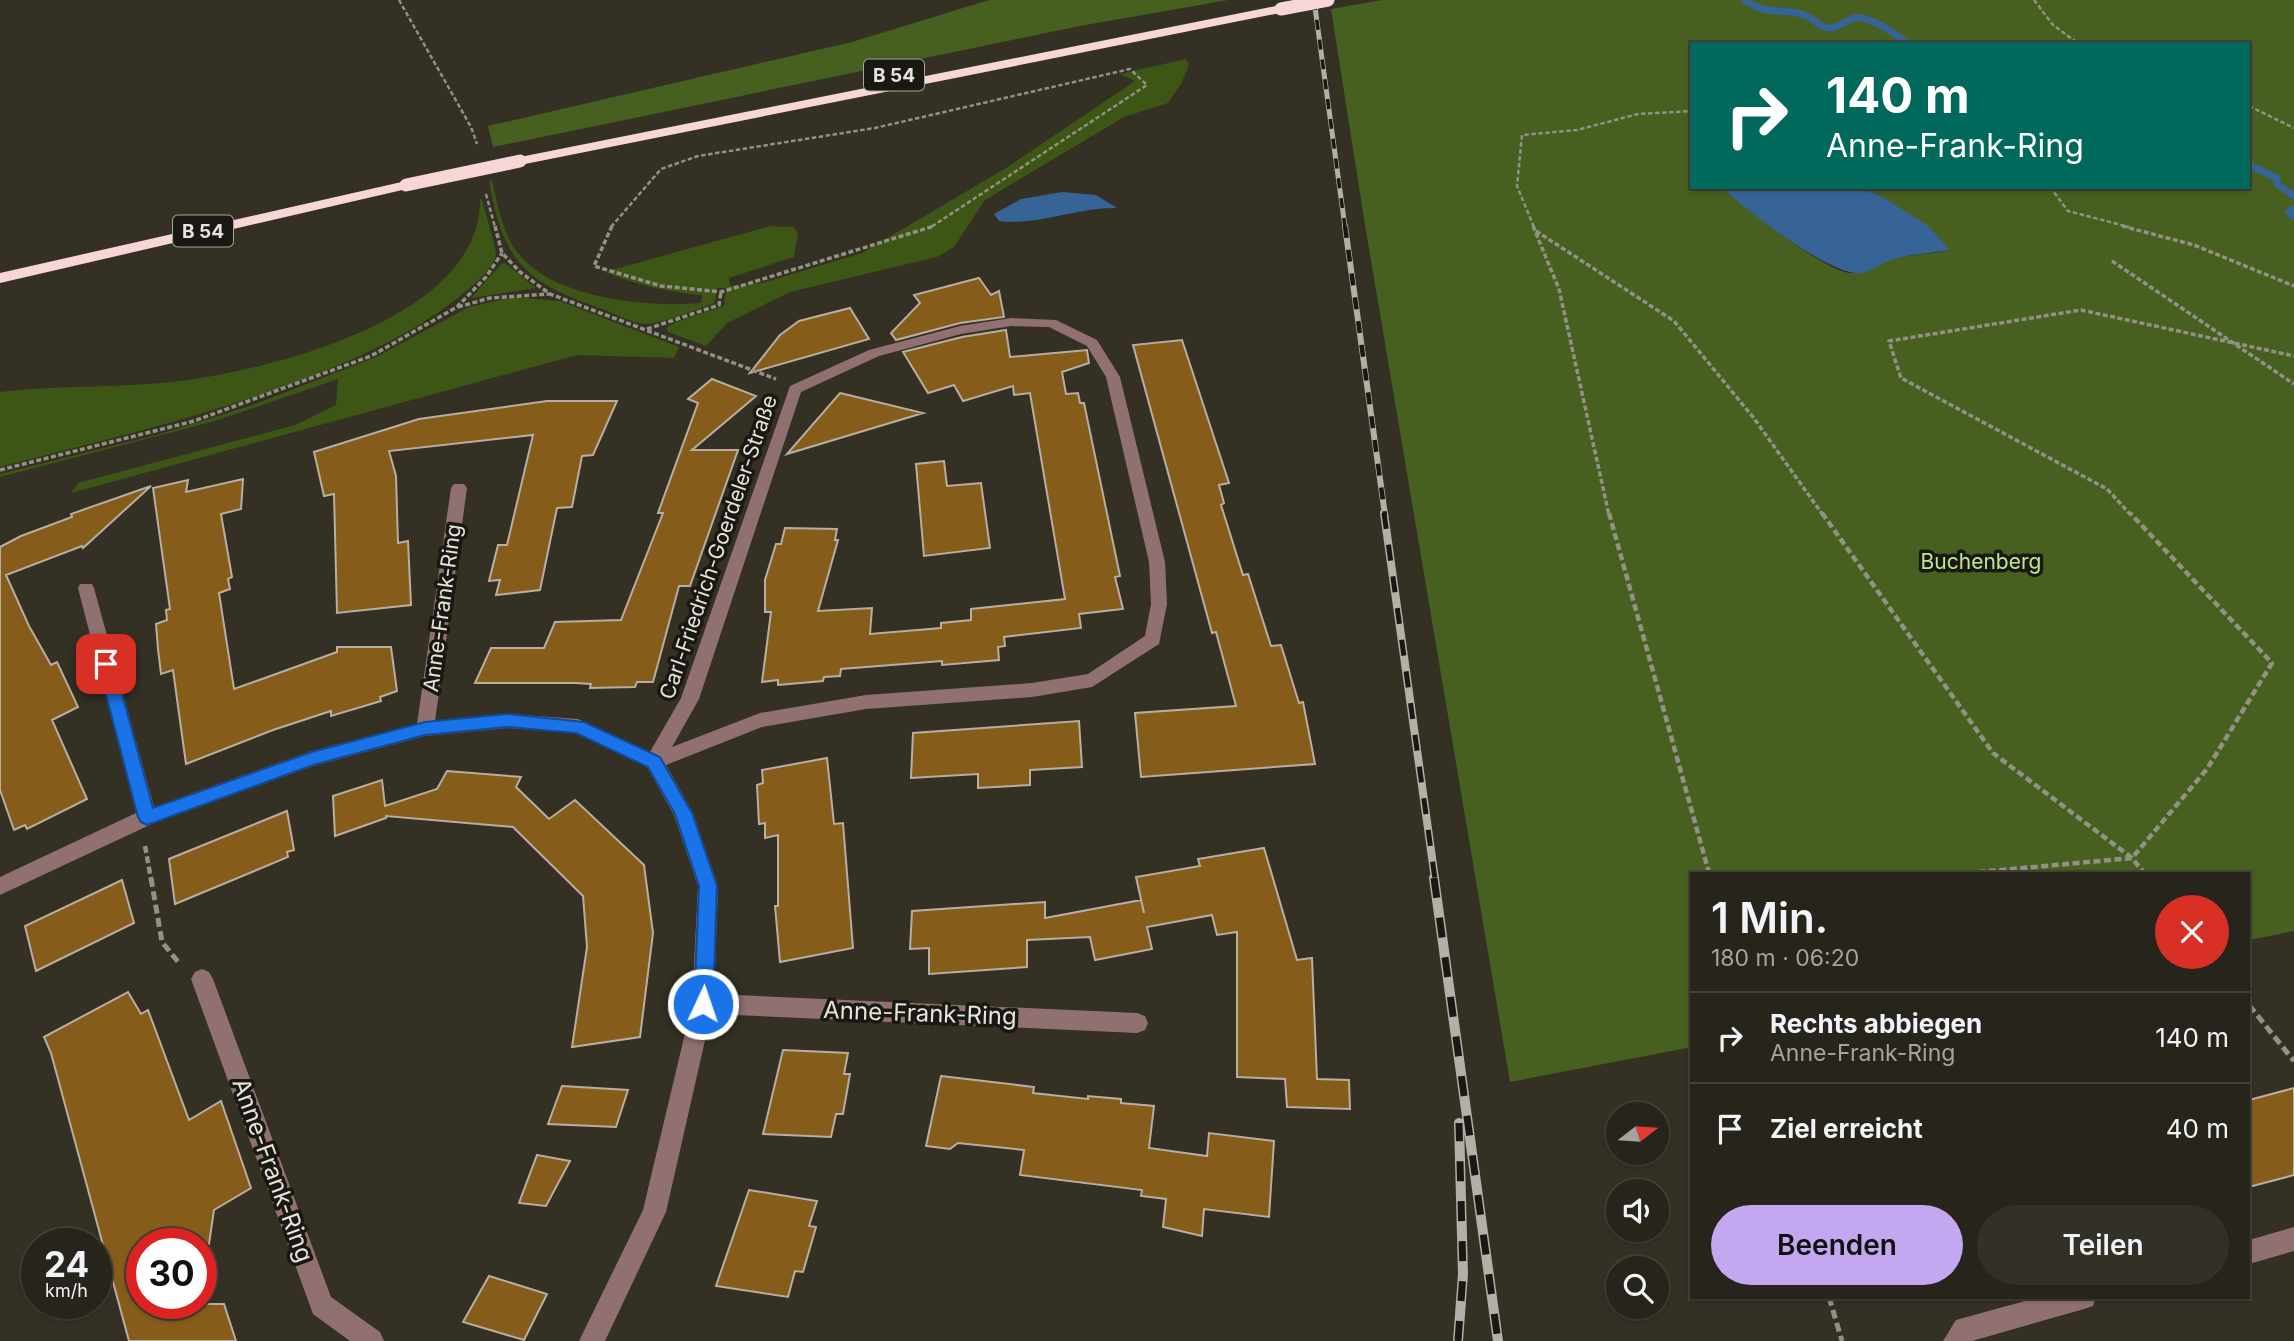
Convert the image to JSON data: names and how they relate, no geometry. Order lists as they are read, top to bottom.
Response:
{
  "streets": {
    "highway": ["B 54"],
    "street": ["Carl-Friedrich-Goerdeler-Straße", "Anne-Frank-Ring"]
  },
  "parks": ["Buchenberg"],
  "north": "right",
  "page": {
    "turn": ["140 m", "Anne-Frank-Ring"],
    "heading": ["1 Min.", "180 m · 06:20"],
    "list": [
      {
        "name": "Rechts abbiegen",
        "note": "Anne-Frank-Ring",
        "value": "140 m"
      },
      {
        "name": "Ziel erreicht",
        "value": "40 m"
      }
    ],
    "buttons": ["Beenden", "Teilen"],
    "speed": "24 km/h",
    "limit": "30"
  }
}
